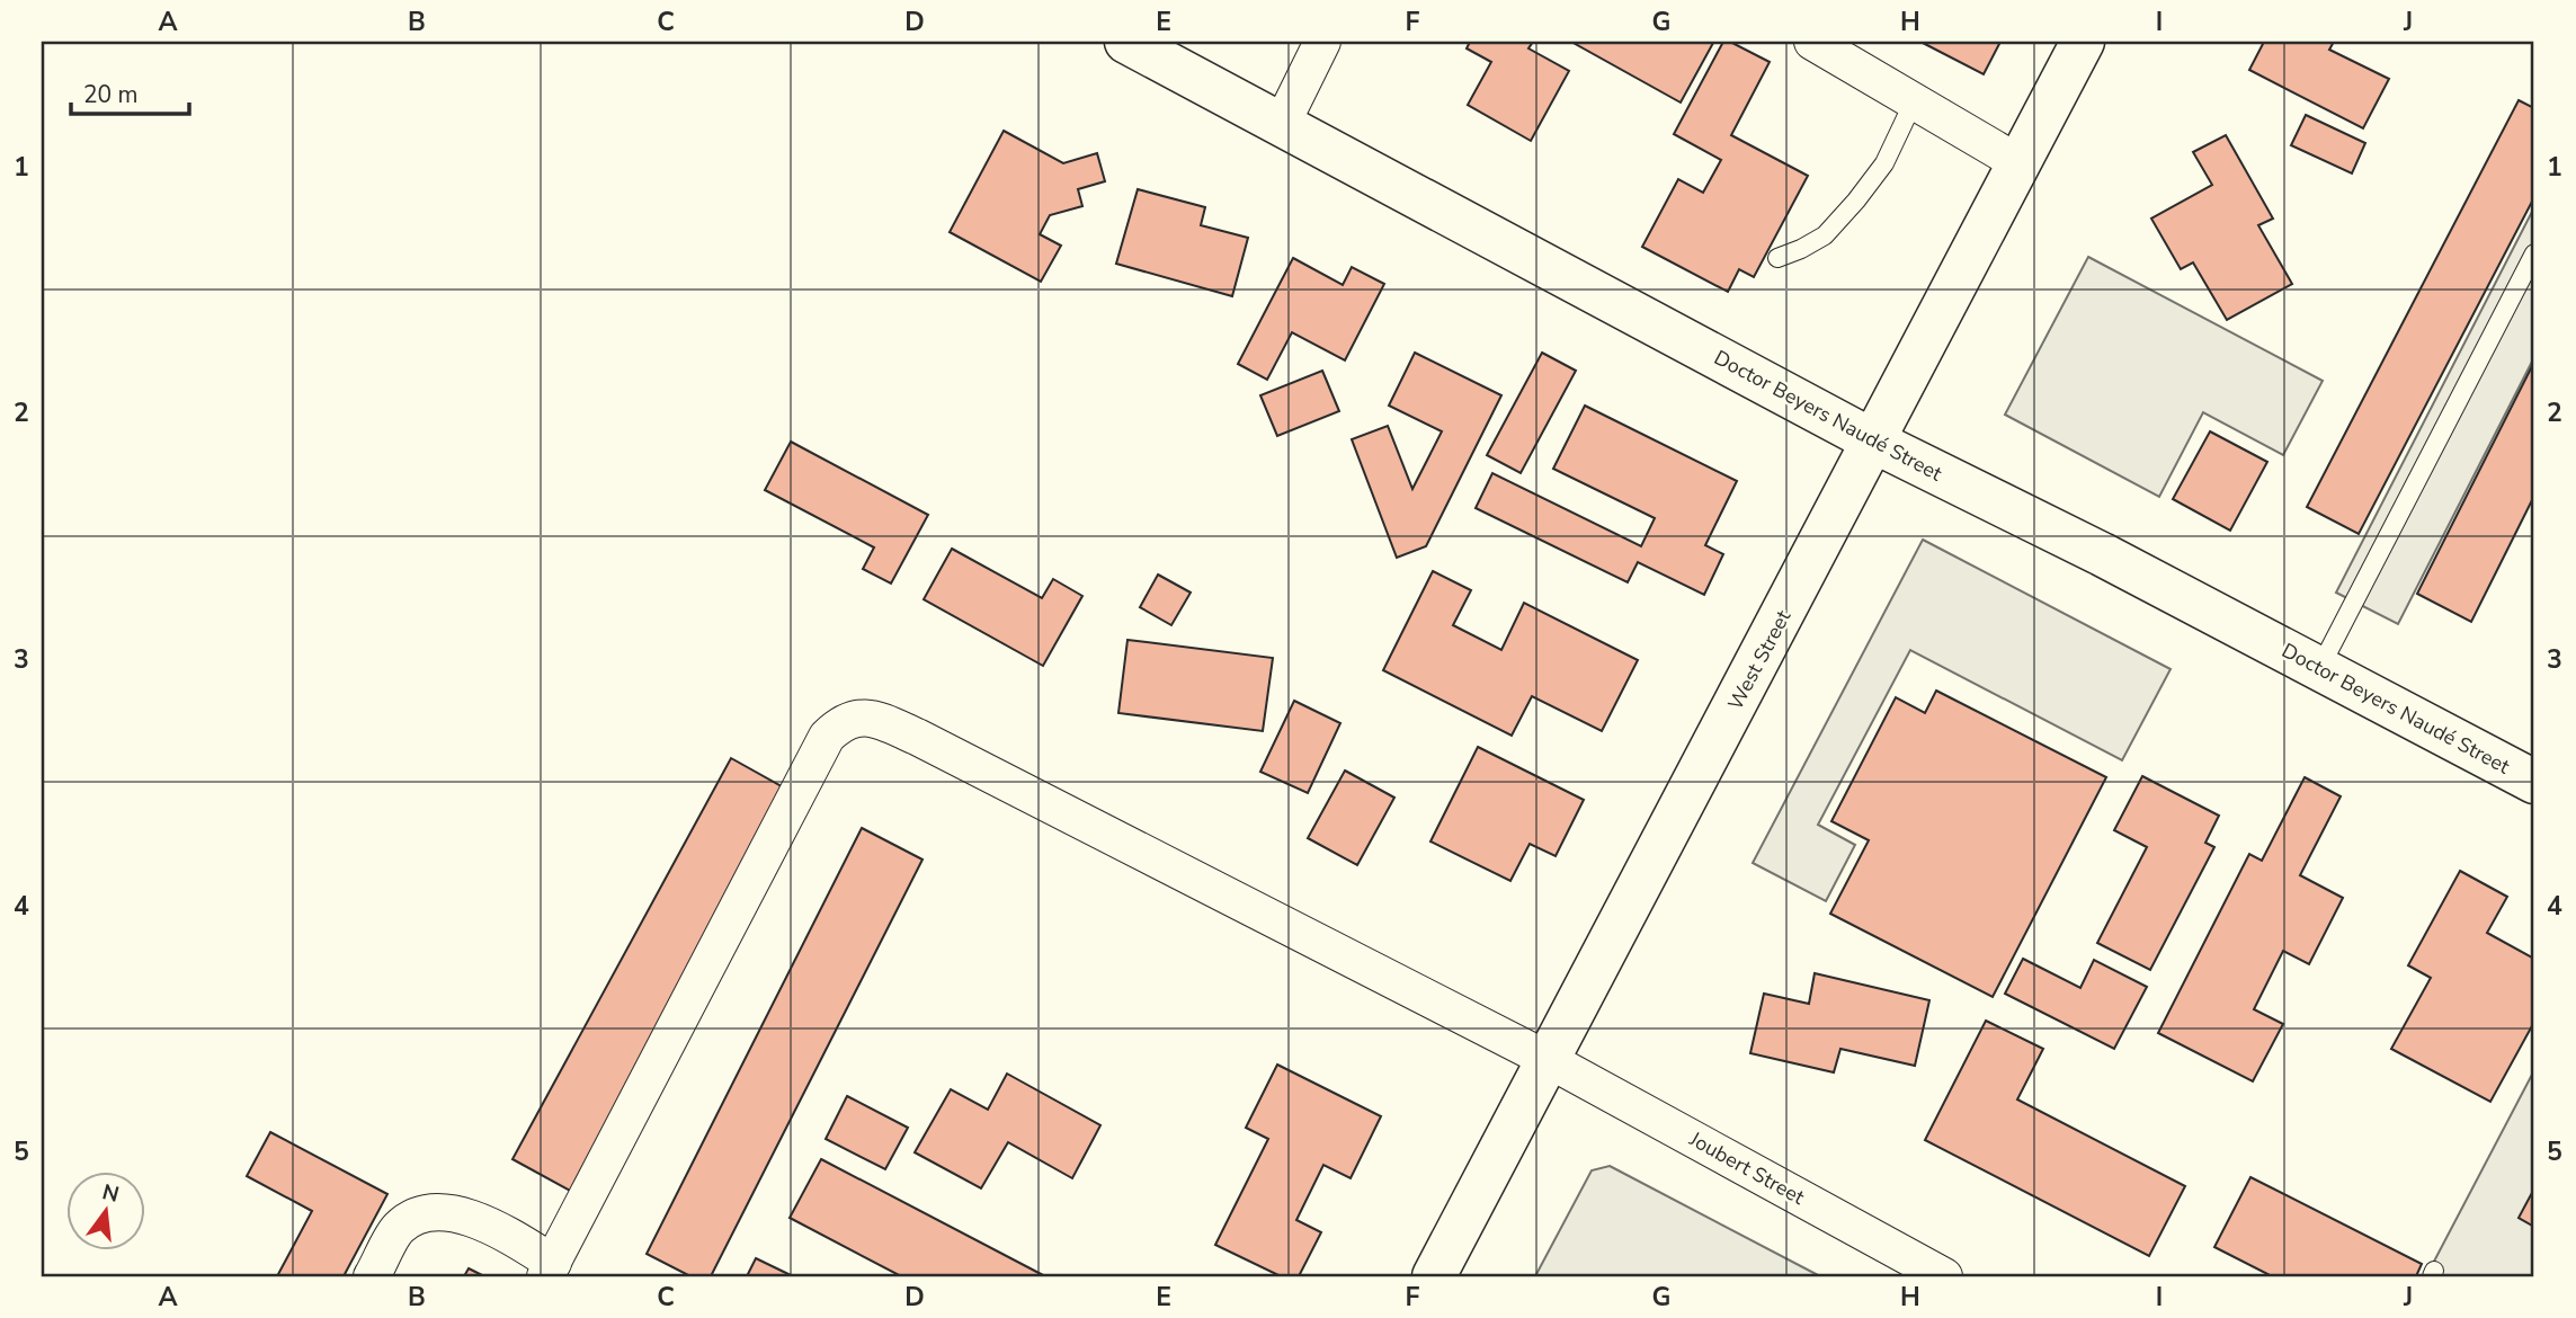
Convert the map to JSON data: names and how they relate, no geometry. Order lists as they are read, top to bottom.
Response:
{
  "streets": {
    "street": ["Doctor Beyers Naudé Street", "West Street", "Joubert Street"]
  },
  "crossings": [
    ["Doctor Beyers Naudé Street", "West Street"],
    ["West Street", "Joubert Street"]
  ],
  "scale_bar": "20 m",
  "north": "top",
  "grid": {
    "columns": [
      "A",
      "B",
      "C",
      "D",
      "E",
      "F",
      "G",
      "H",
      "I",
      "J"
    ],
    "rows": [
      "1",
      "2",
      "3",
      "4",
      "5"
    ]
  }
}
